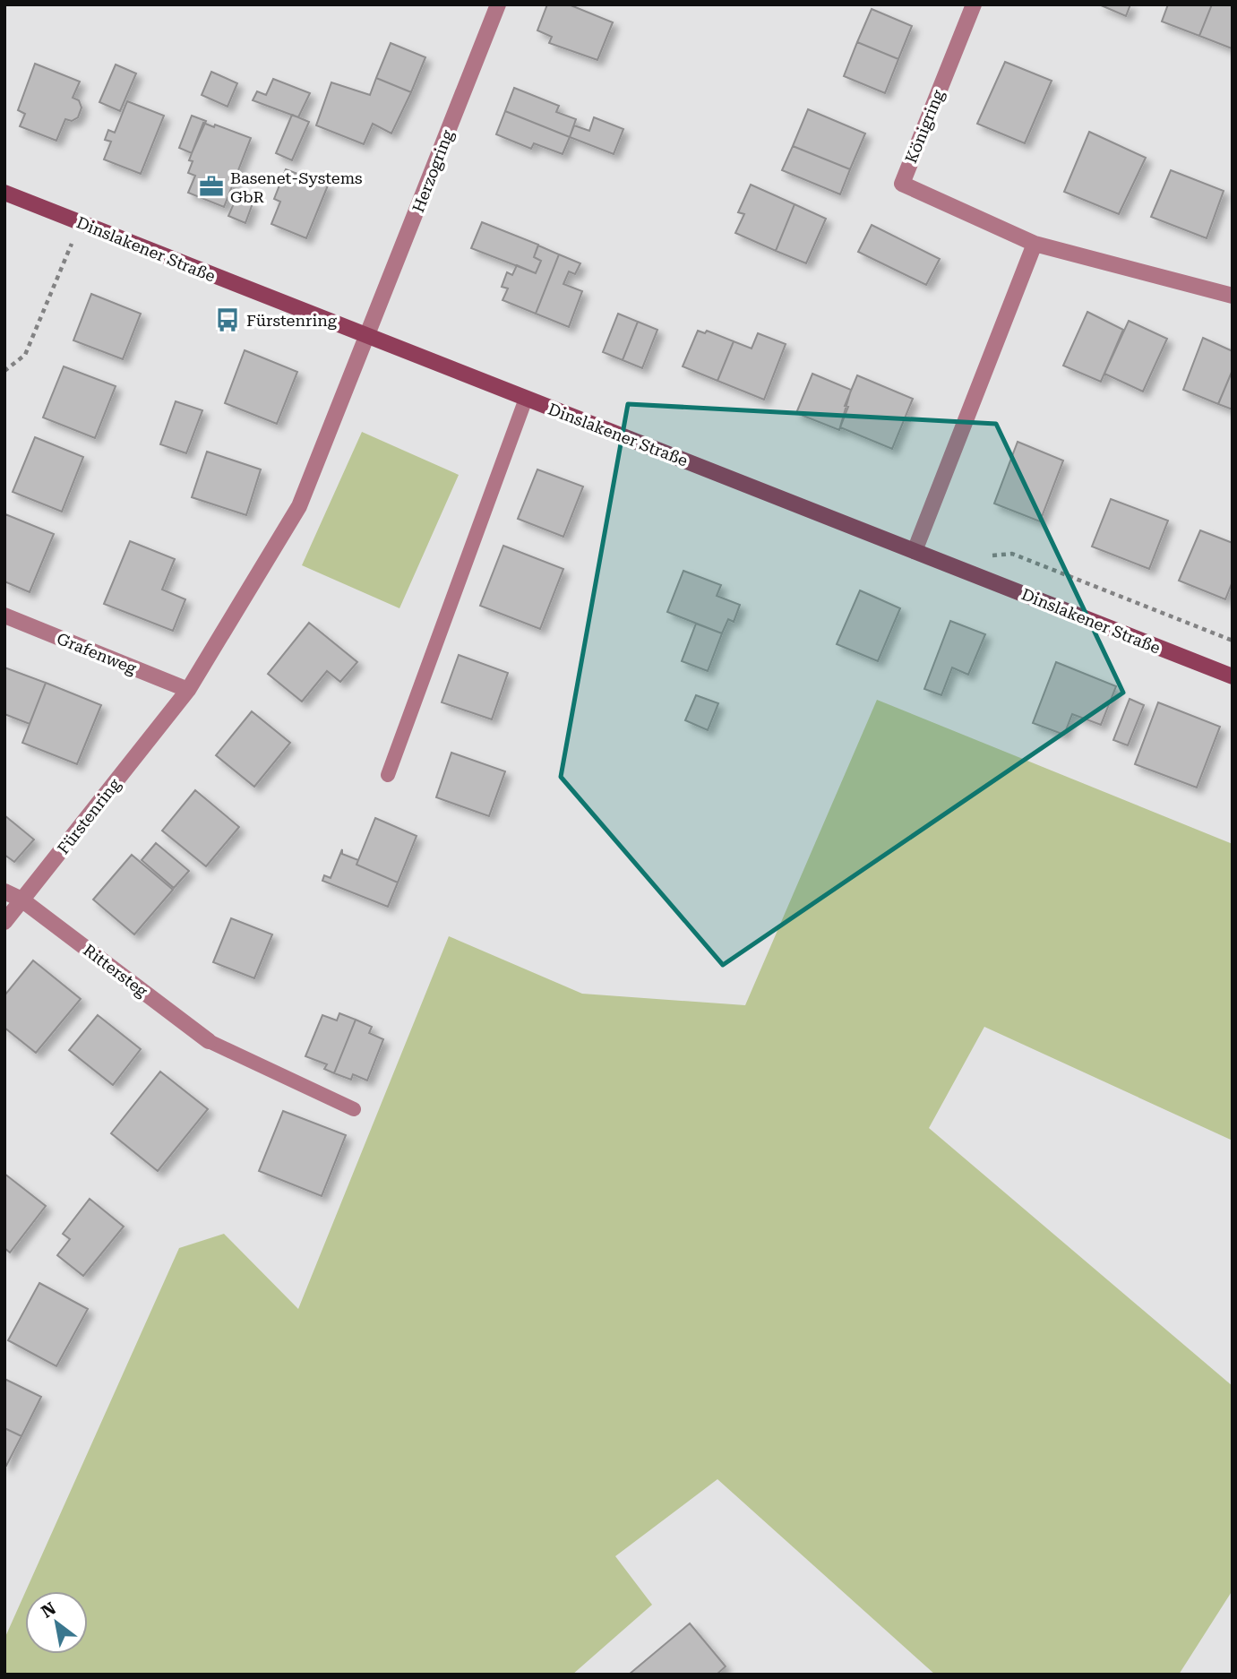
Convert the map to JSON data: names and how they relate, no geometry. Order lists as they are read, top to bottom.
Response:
{
  "streets": {
    "main road": ["Dinslakener Straße"],
    "street": [
      "Königring",
      "Herzogring",
      "Grafenweg",
      "Fürstenring",
      "Rittersteg"
    ]
  },
  "crossings": [
    ["Herzogring", "Dinslakener Straße"],
    ["Herzogring", "Fürstenring"],
    ["Dinslakener Straße", "Fürstenring"],
    ["Grafenweg", "Fürstenring"],
    ["Fürstenring", "Rittersteg"]
  ],
  "places": {
    "office": ["Basenet-Systems GbR"],
    "bus stop": ["Fürstenring"]
  },
  "north": "top left"
}
